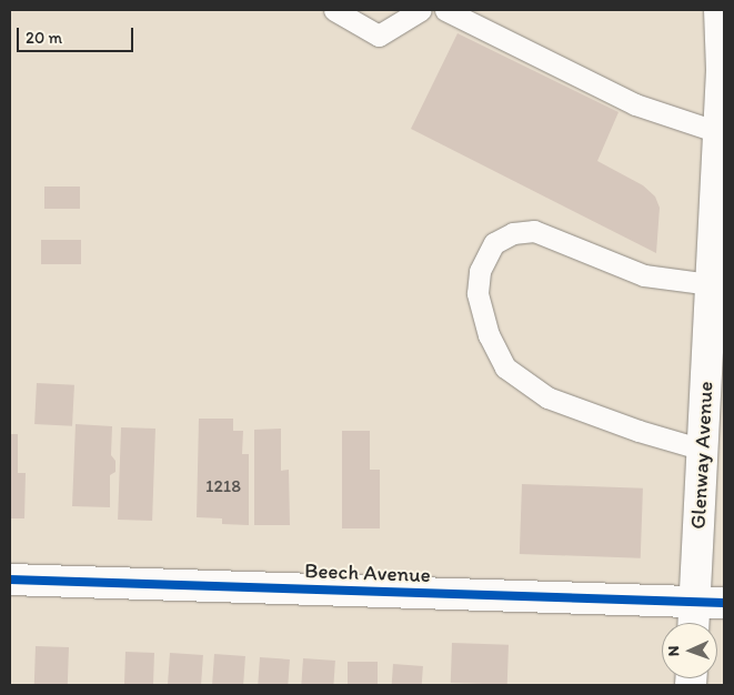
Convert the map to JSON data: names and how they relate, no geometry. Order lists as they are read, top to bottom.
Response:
{
  "streets": {
    "street": ["Glenway Avenue", "Beech Avenue"]
  },
  "crossings": [
    ["Glenway Avenue", "Beech Avenue"]
  ],
  "house_numbers": ["1218"],
  "scale_bar": "20 m",
  "north": "left"
}
